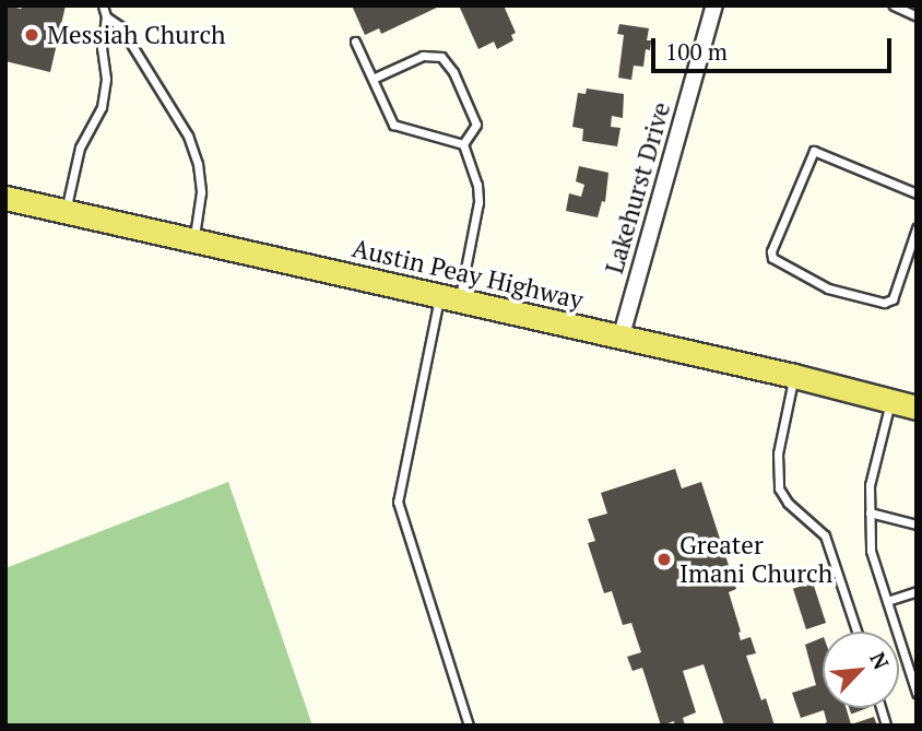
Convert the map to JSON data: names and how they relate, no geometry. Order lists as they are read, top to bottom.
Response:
{
  "streets": {
    "main road": ["Austin Peay Highway"],
    "street": ["Lakehurst Drive"]
  },
  "crossings": [
    ["Lakehurst Drive", "Austin Peay Highway"]
  ],
  "places": ["Messiah Church", "Greater Imani Church"],
  "scale_bar": "100 m",
  "north": "top right"
}
